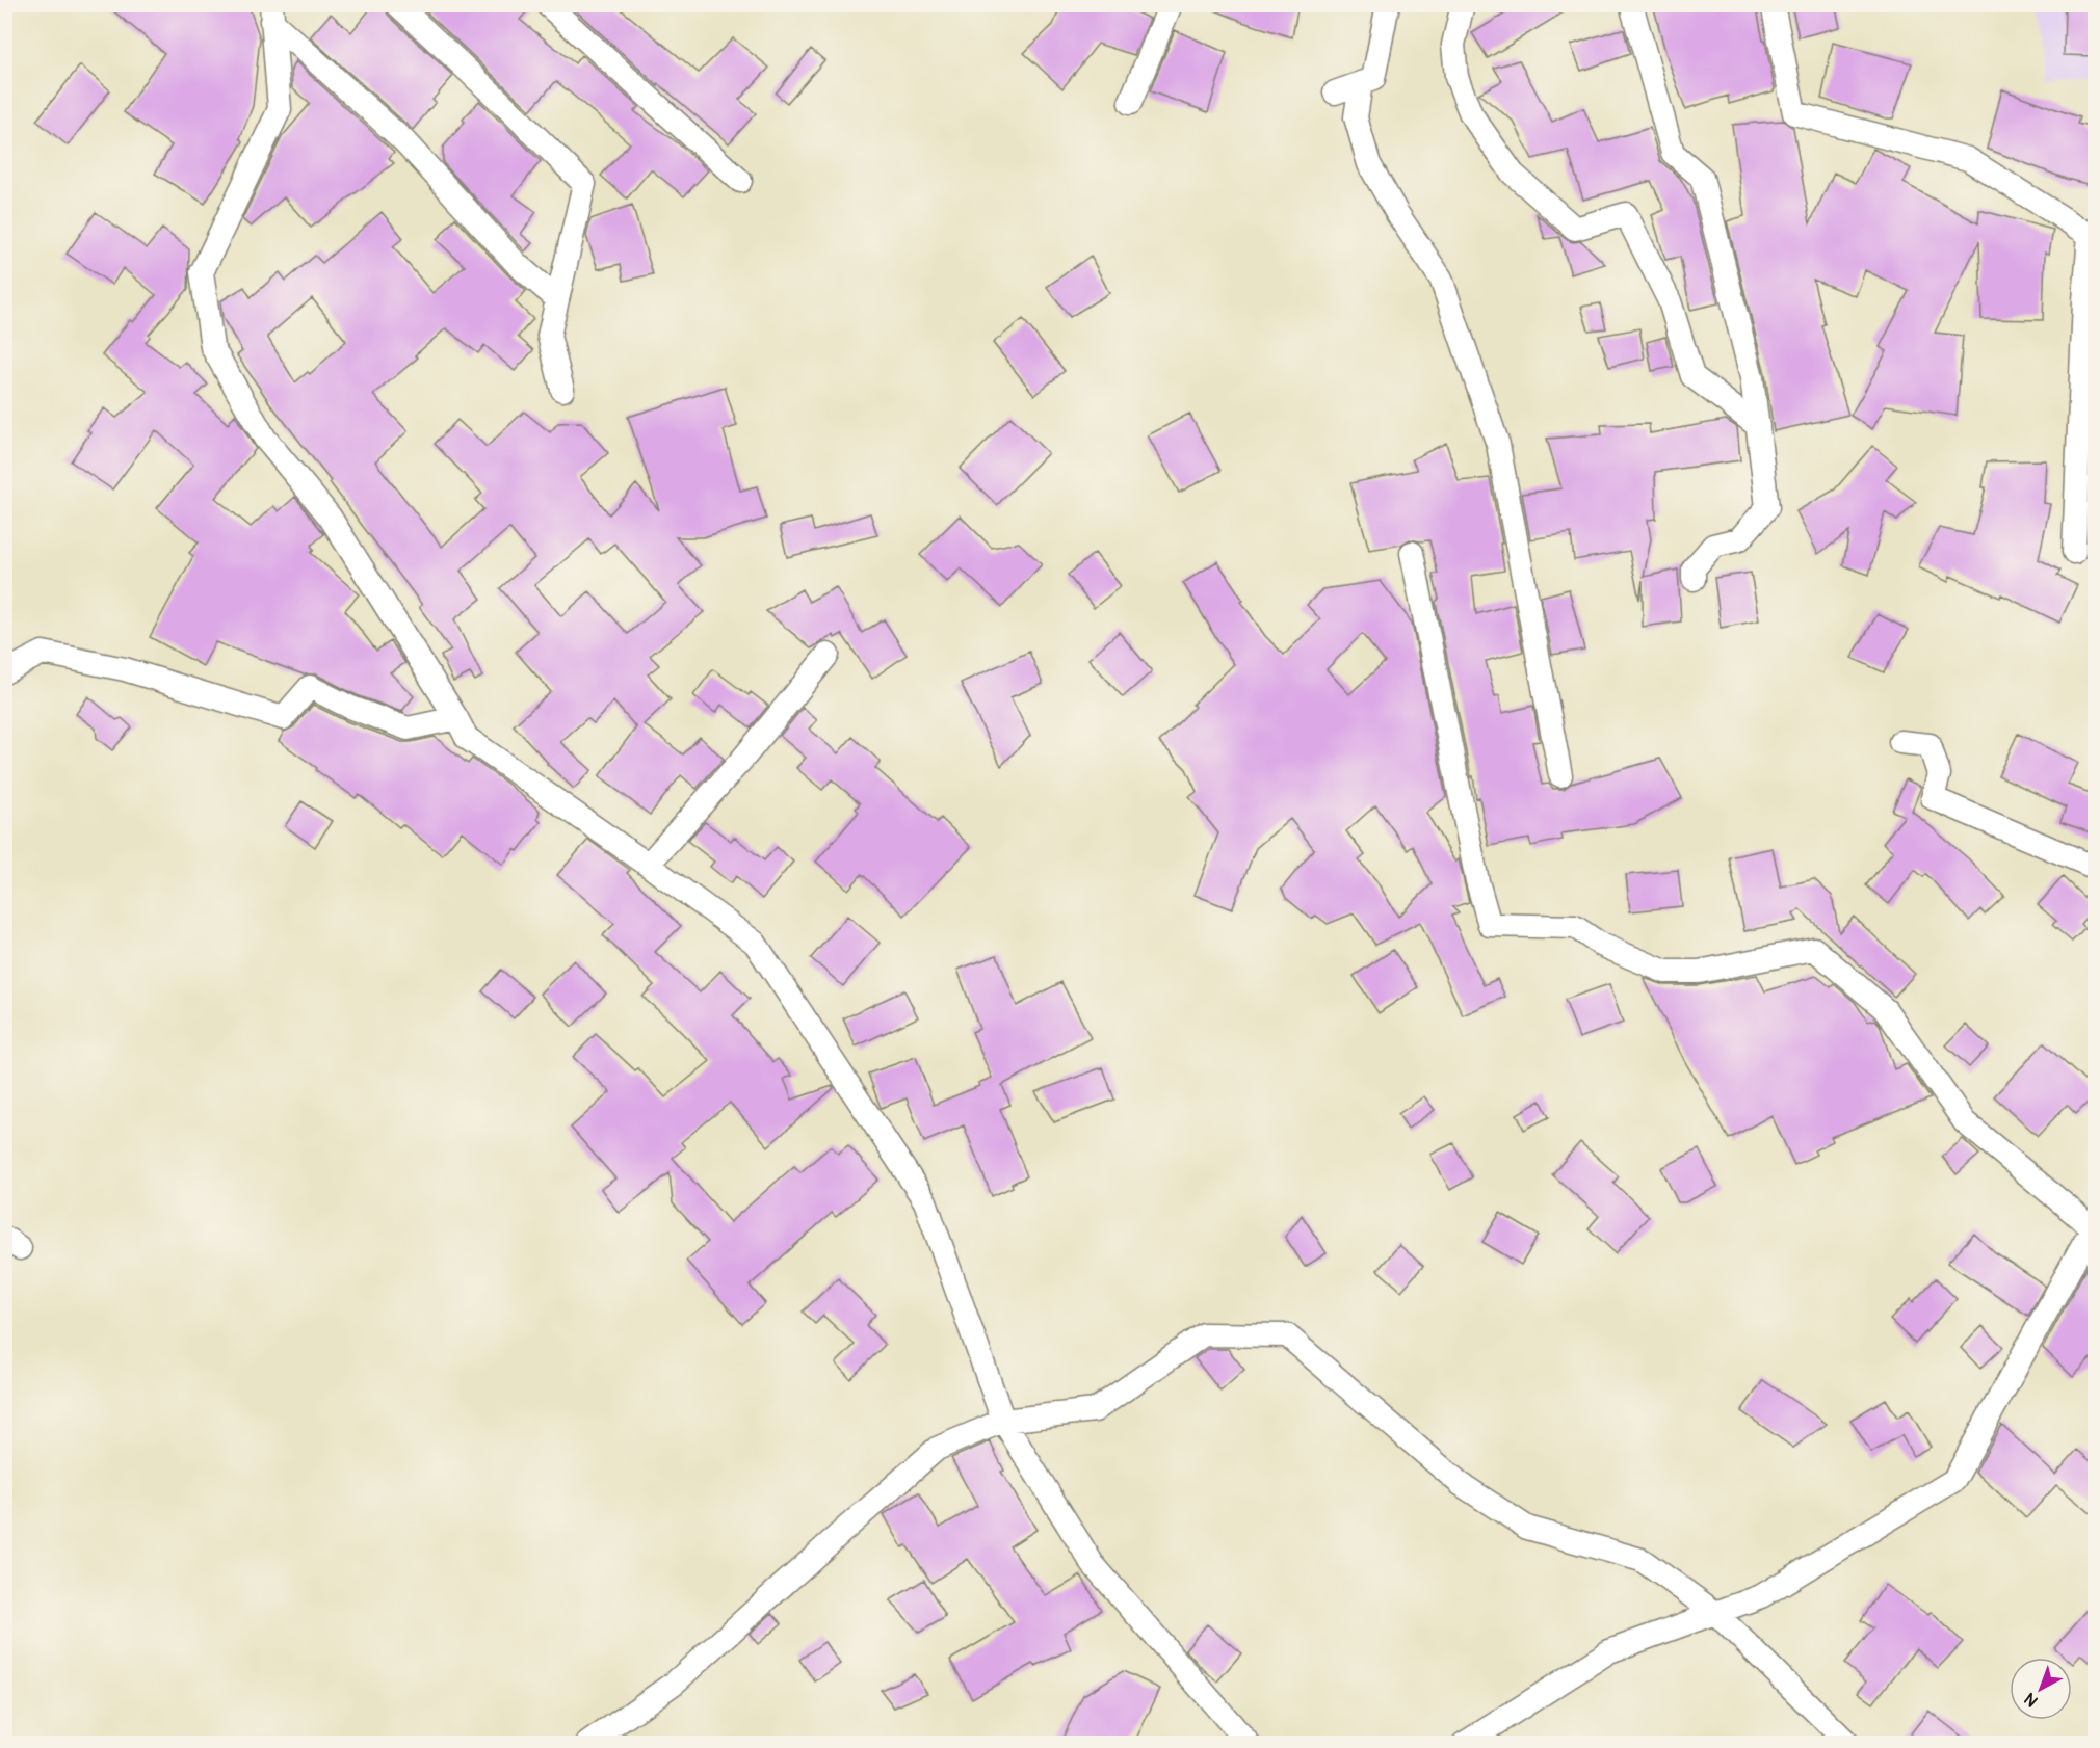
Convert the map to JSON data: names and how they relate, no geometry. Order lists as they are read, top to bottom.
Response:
{
  "north": "bottom left"
}
